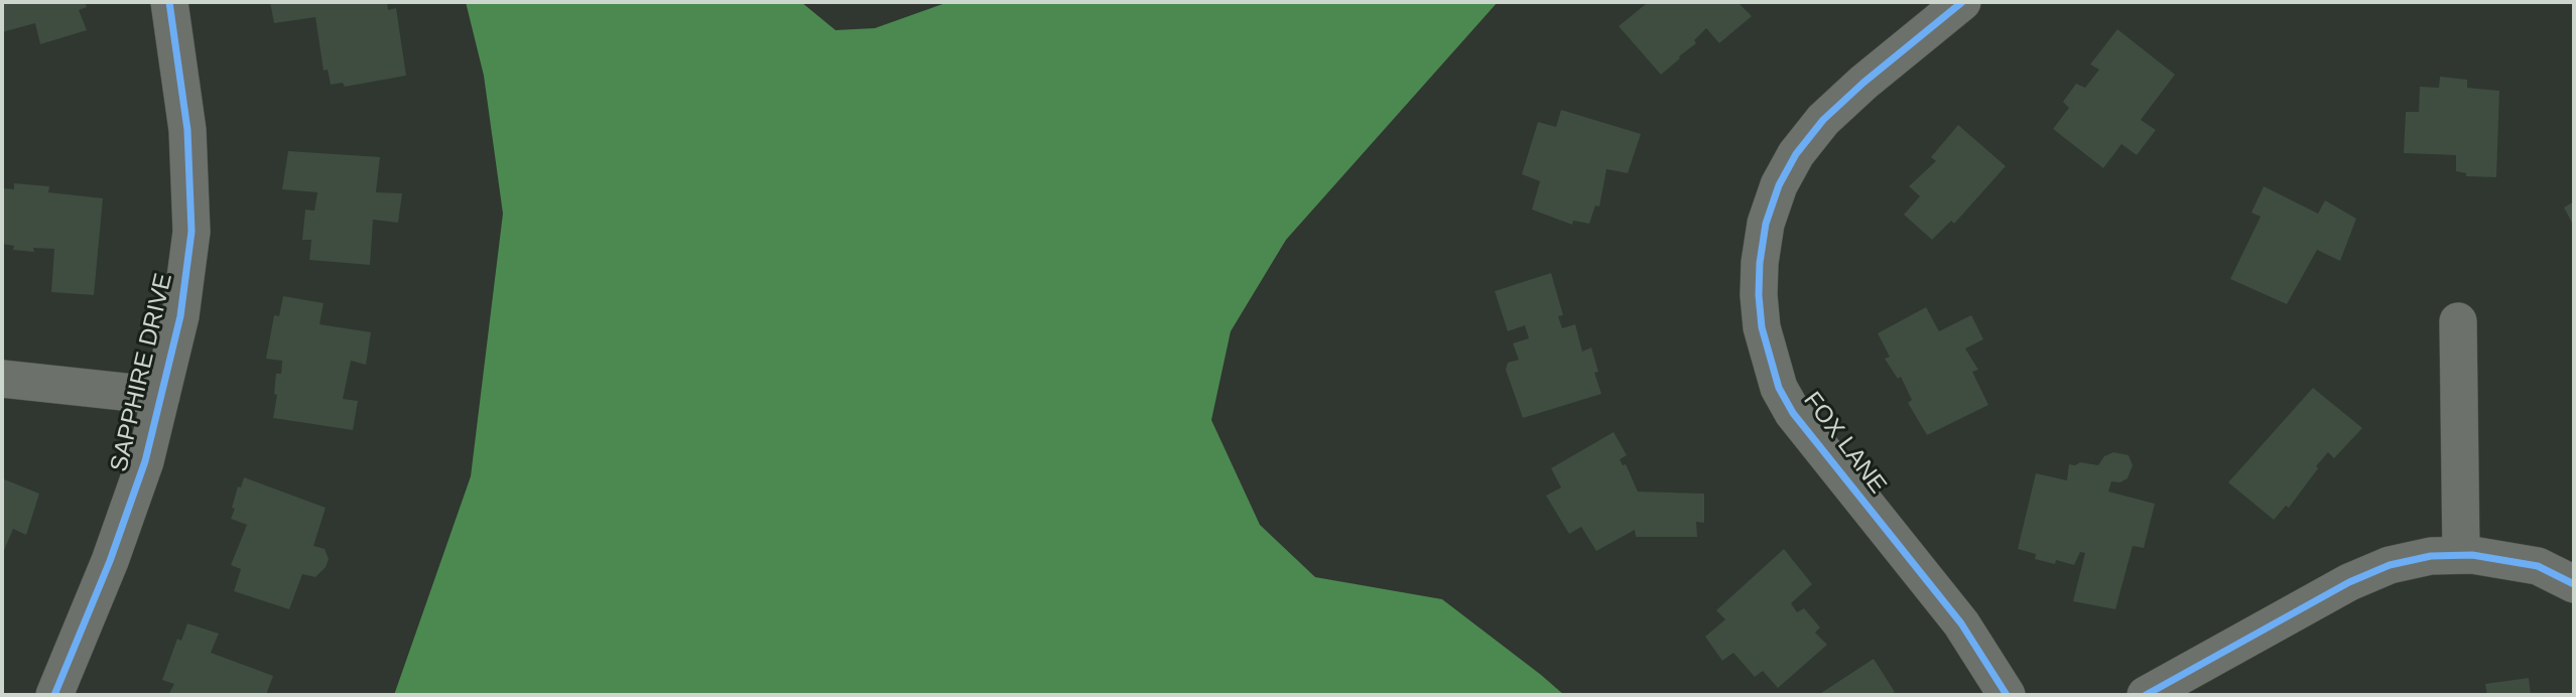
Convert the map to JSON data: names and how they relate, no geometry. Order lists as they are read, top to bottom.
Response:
{
  "streets": {
    "street": ["SAPPHIRE DRIVE", "FOX LANE"]
  }
}
